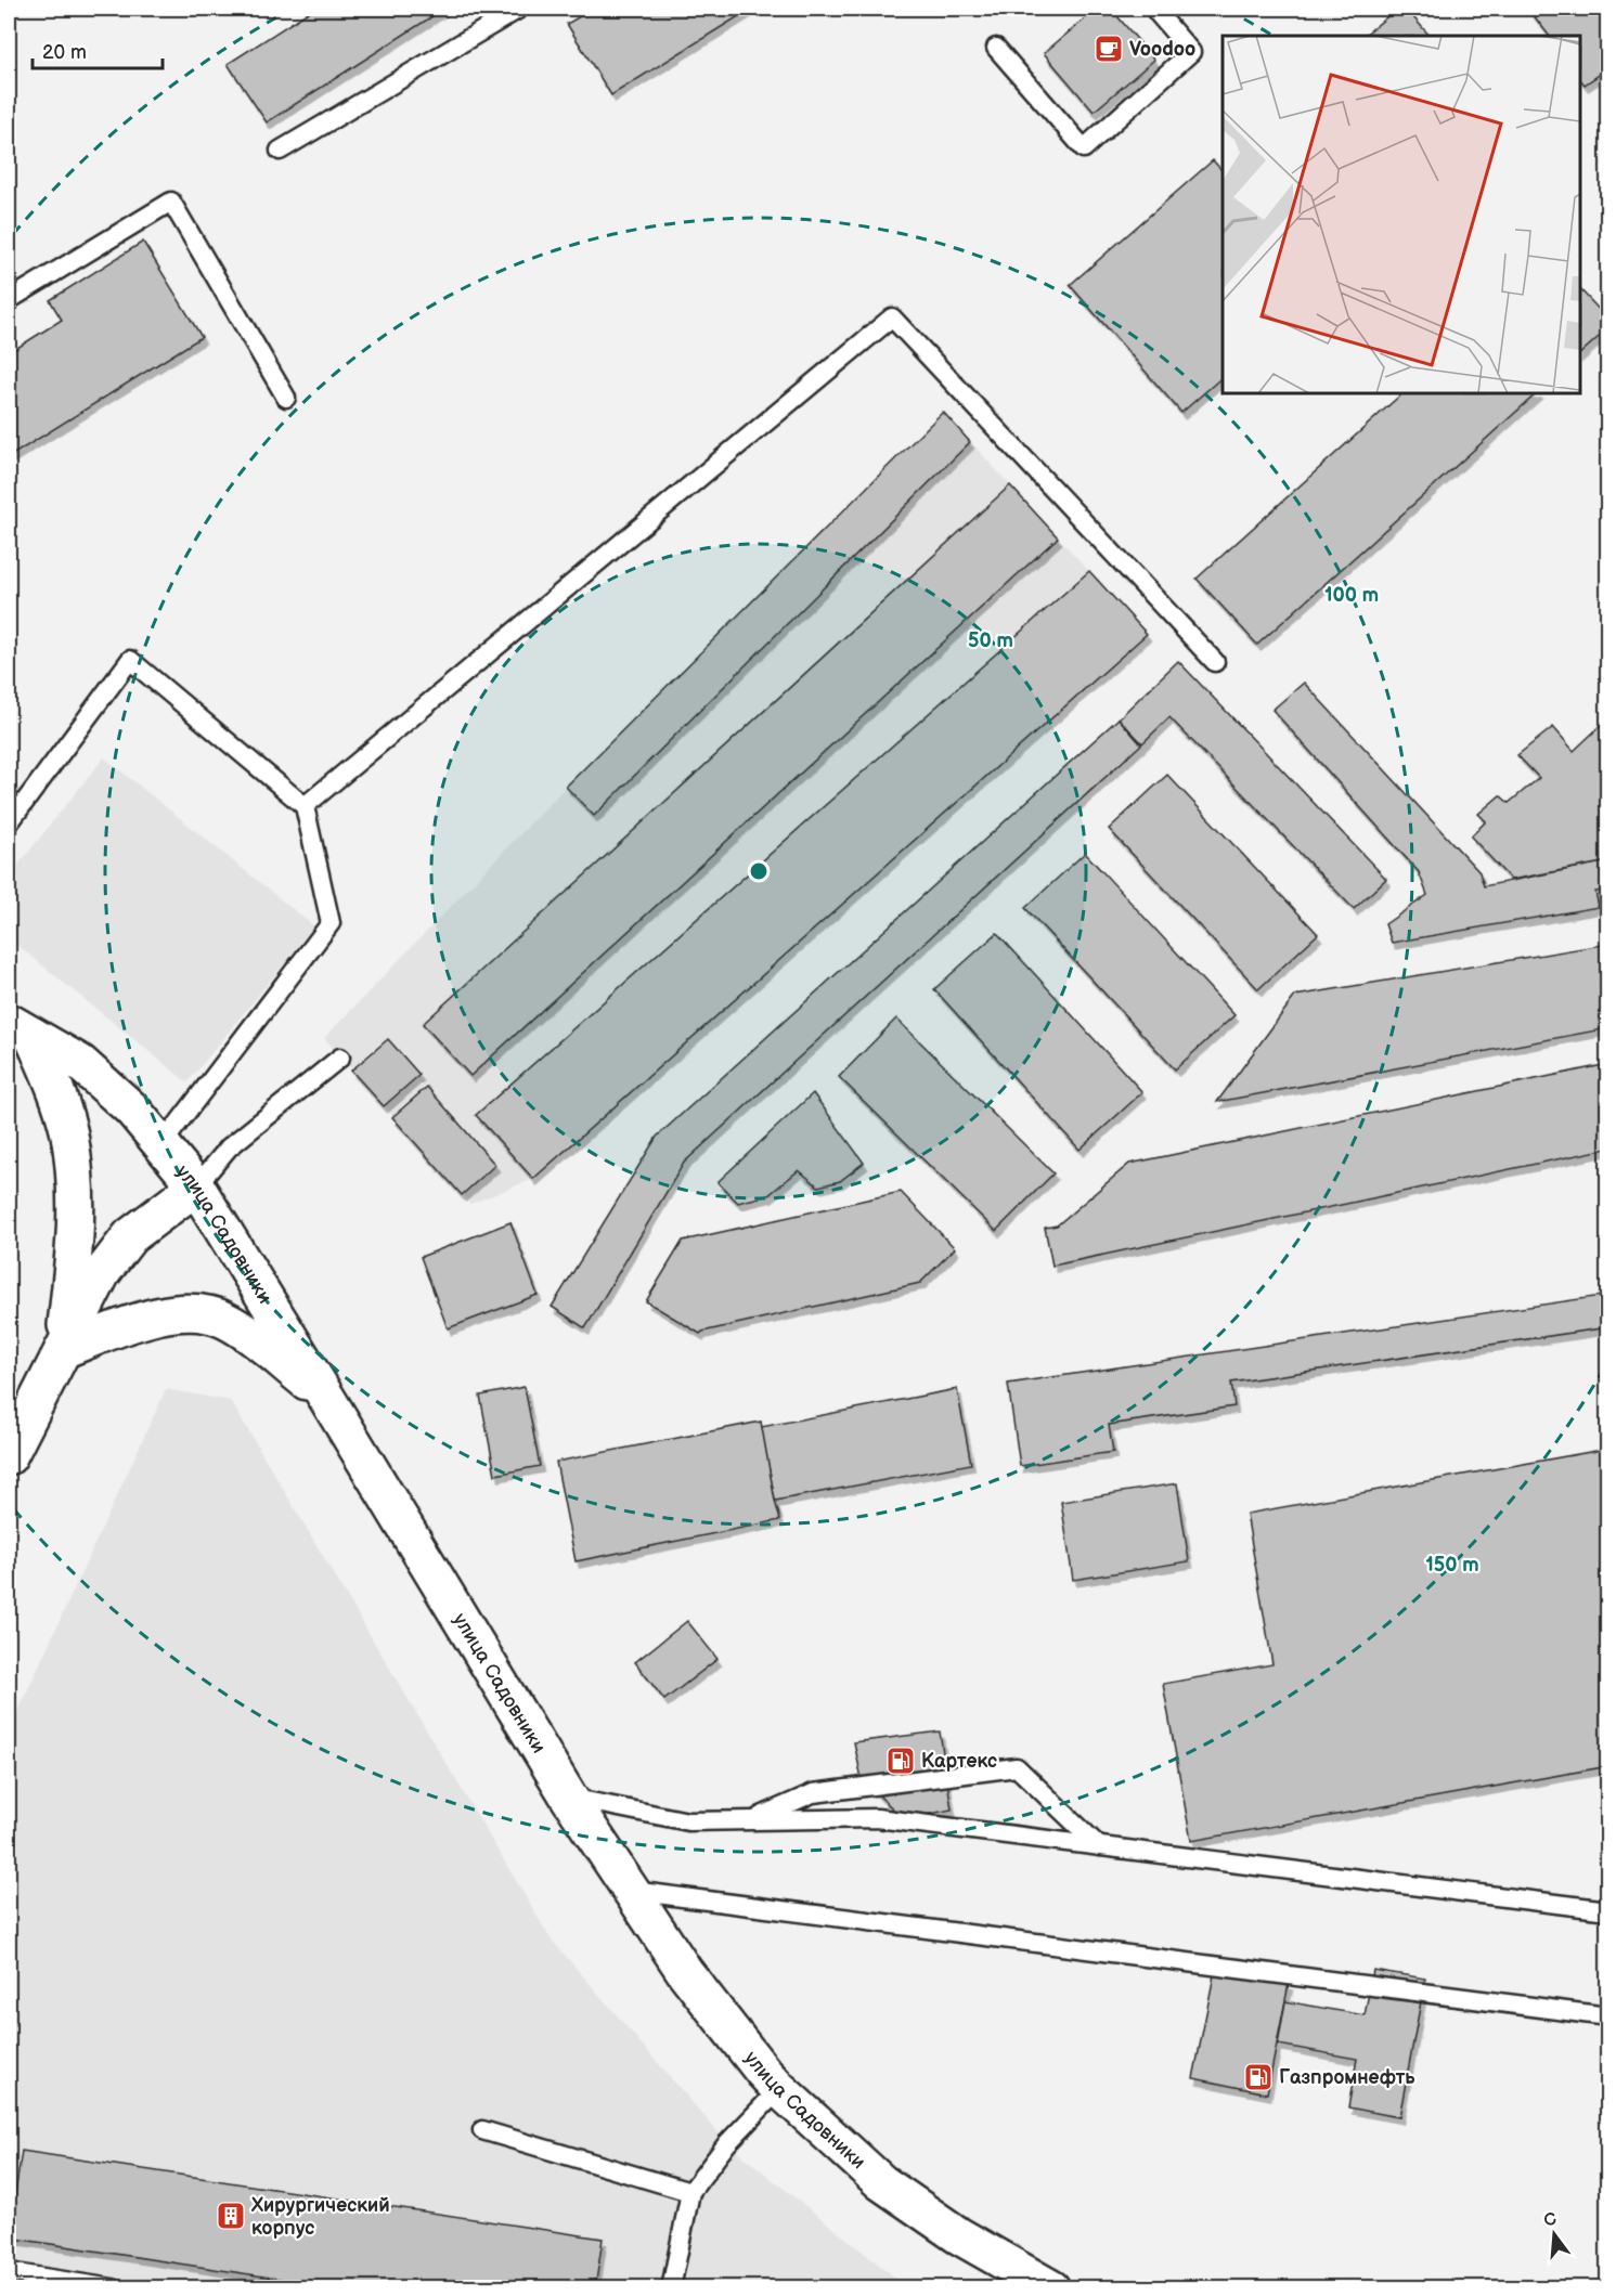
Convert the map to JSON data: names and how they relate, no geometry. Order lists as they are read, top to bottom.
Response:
{
  "streets": {
    "street": ["улица Садовники"]
  },
  "places": {
    "cafe": ["Voodoo"],
    "fuel station": ["Картекс", "Газпромнефть"],
    "building": ["Хирургический корпус"]
  },
  "scale_bar": "20 m",
  "north": "top",
  "rings": ["100 m", "50 m", "150 m"]
}
